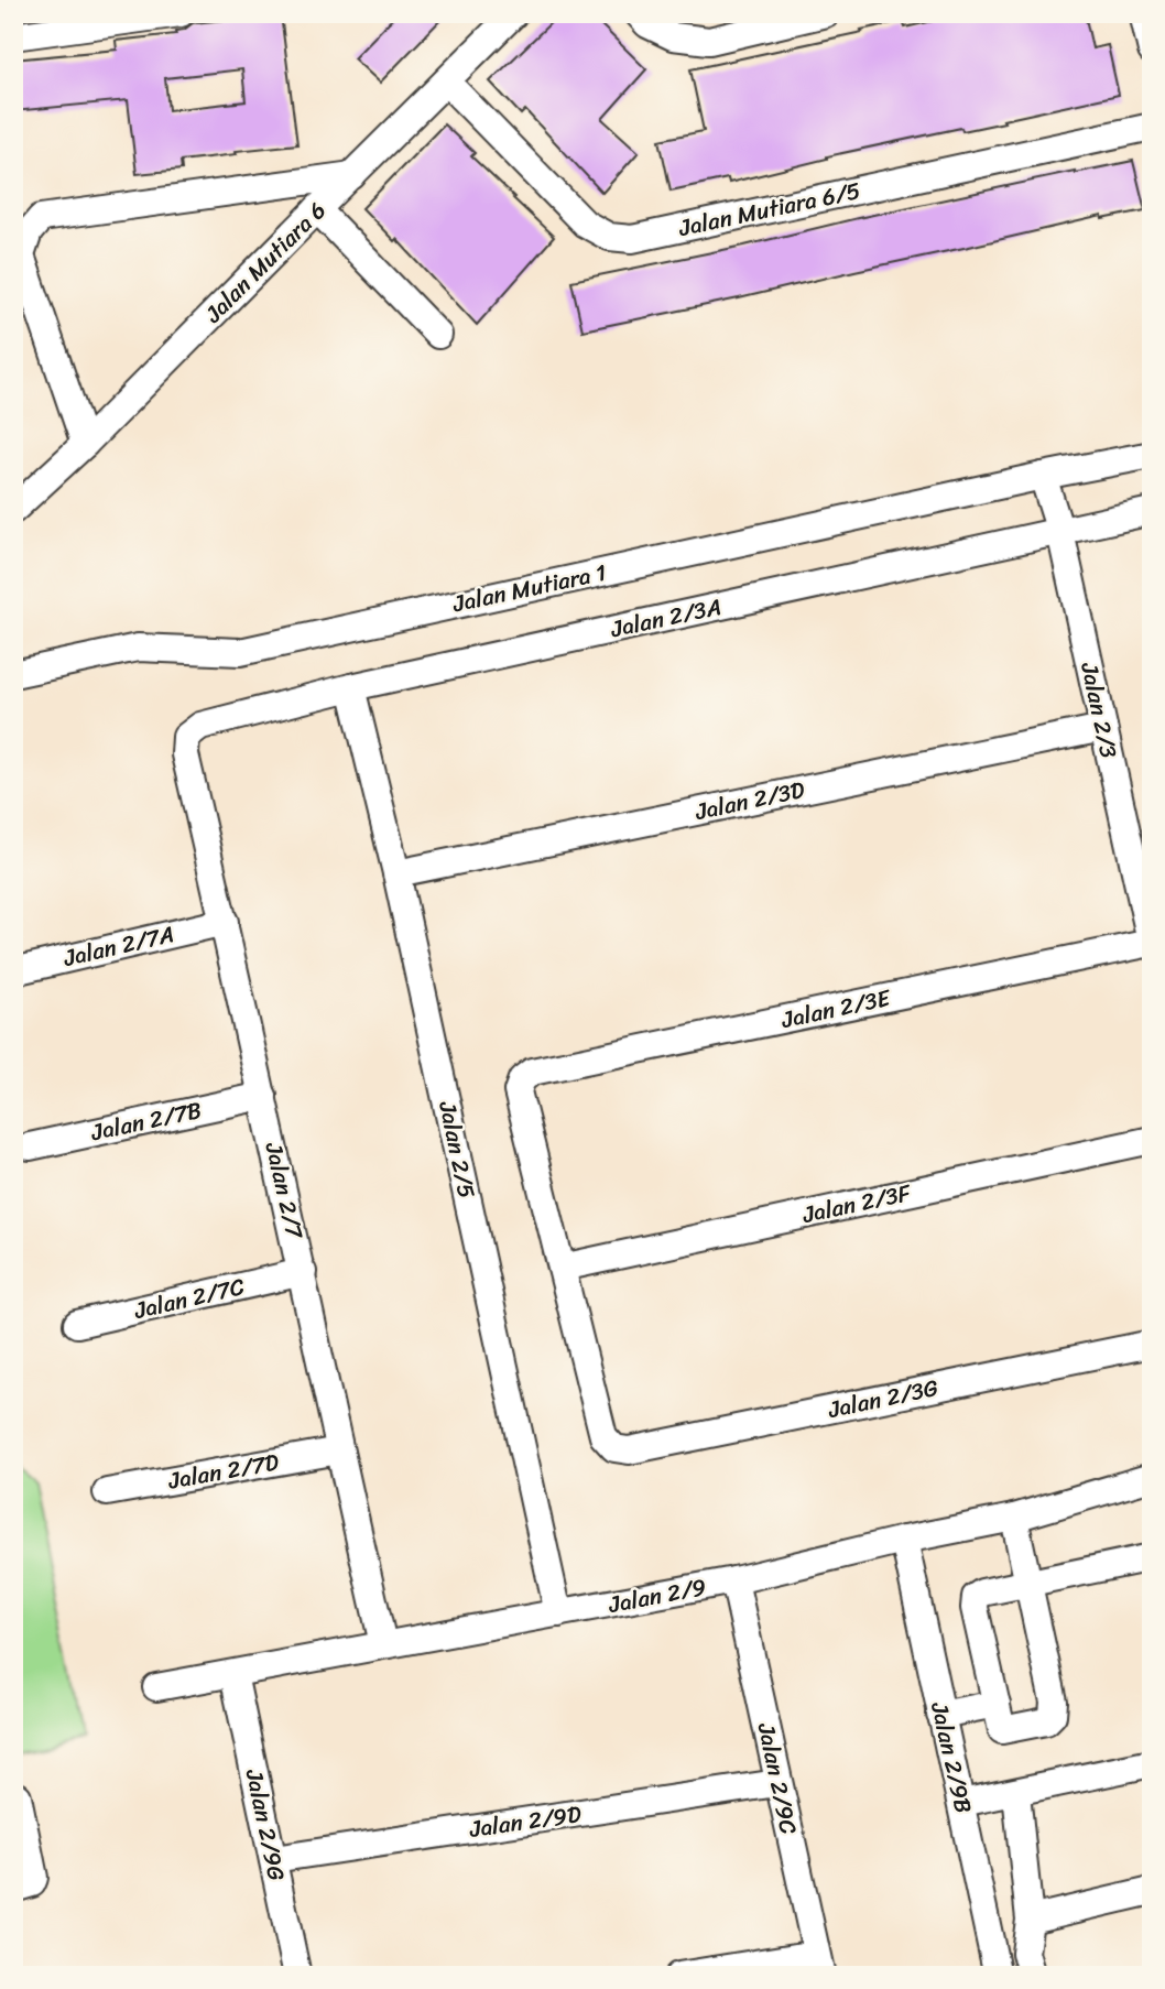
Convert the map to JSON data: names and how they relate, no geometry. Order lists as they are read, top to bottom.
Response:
{
  "streets": {
    "street": [
      "Jalan Mutiara 6/5",
      "Jalan Mutiara 6",
      "Jalan Mutiara 1",
      "Jalan 2/3A",
      "Jalan 2/3",
      "Jalan 2/3D",
      "Jalan 2/7A",
      "Jalan 2/3E",
      "Jalan 2/7B",
      "Jalan 2/5",
      "Jalan 2/7",
      "Jalan 2/3F",
      "Jalan 2/7C",
      "Jalan 2/3G",
      "Jalan 2/7D",
      "Jalan 2/9",
      "Jalan 2/9B",
      "Jalan 2/9C",
      "Jalan 2/9D",
      "Jalan 2/9G"
    ]
  },
  "crossings": [
    ["Jalan Mutiara 6/5", "Jalan Mutiara 6"],
    ["Jalan Mutiara 1", "Jalan 2/3"],
    ["Jalan 2/3A", "Jalan 2/3"],
    ["Jalan 2/3A", "Jalan 2/5"],
    ["Jalan 2/3A", "Jalan 2/7"],
    ["Jalan 2/3", "Jalan 2/3D"],
    ["Jalan 2/3", "Jalan 2/3E"],
    ["Jalan 2/3D", "Jalan 2/5"],
    ["Jalan 2/7A", "Jalan 2/7"],
    ["Jalan 2/3E", "Jalan 2/3F"],
    ["Jalan 2/3E", "Jalan 2/3G"],
    ["Jalan 2/7B", "Jalan 2/7"],
    ["Jalan 2/5", "Jalan 2/9"],
    ["Jalan 2/7", "Jalan 2/7C"],
    ["Jalan 2/7", "Jalan 2/7D"],
    ["Jalan 2/7", "Jalan 2/9"],
    ["Jalan 2/3F", "Jalan 2/3G"],
    ["Jalan 2/9", "Jalan 2/9B"],
    ["Jalan 2/9", "Jalan 2/9C"],
    ["Jalan 2/9", "Jalan 2/9G"],
    ["Jalan 2/9C", "Jalan 2/9D"],
    ["Jalan 2/9D", "Jalan 2/9G"]
  ]
}
